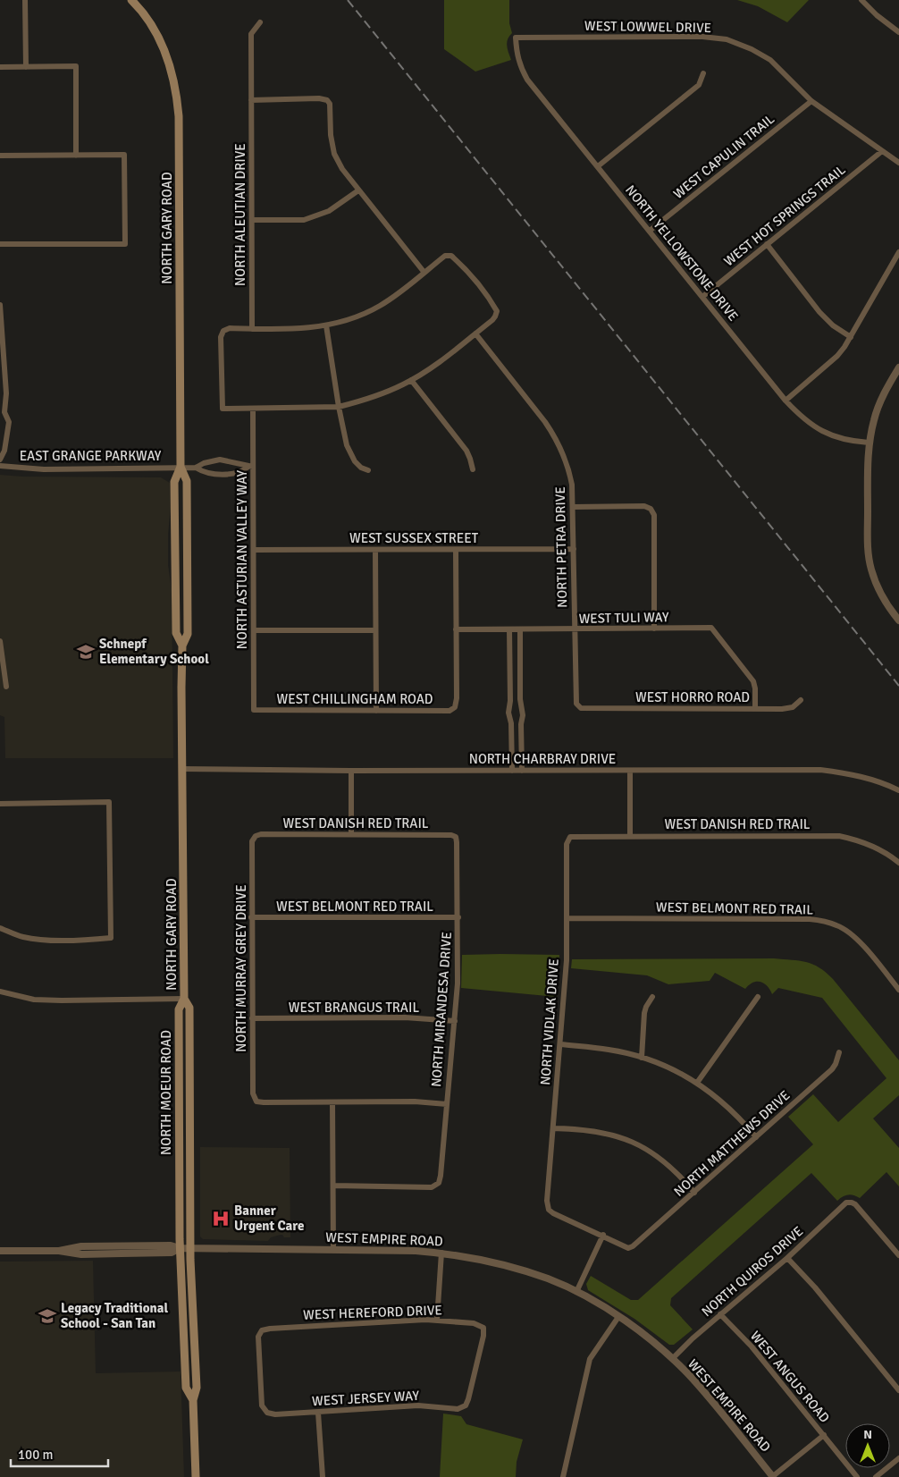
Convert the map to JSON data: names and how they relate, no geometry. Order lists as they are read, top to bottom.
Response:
{
  "streets": {
    "main road": ["NORTH GARY ROAD", "NORTH MOEUR ROAD"],
    "street": [
      "WEST LOWWEL DRIVE",
      "WEST CAPULIN TRAIL",
      "NORTH ALEUTIAN DRIVE",
      "WEST HOT SPRINGS TRAIL",
      "NORTH YELLOWSTONE DRIVE",
      "EAST GRANGE PARKWAY",
      "WEST SUSSEX STREET",
      "NORTH PETRA DRIVE",
      "NORTH ASTURIAN VALLEY WAY",
      "WEST TULI WAY",
      "WEST HORRO ROAD",
      "WEST CHILLINGHAM ROAD",
      "NORTH CHARBRAY DRIVE",
      "WEST DANISH RED TRAIL",
      "WEST BELMONT RED TRAIL",
      "NORTH MURRAY GREY DRIVE",
      "WEST BRANGUS TRAIL",
      "NORTH MIRANDESA DRIVE",
      "NORTH VIDLAK DRIVE",
      "NORTH MATTHEWS DRIVE",
      "WEST EMPIRE ROAD",
      "NORTH QUIROS DRIVE",
      "WEST HEREFORD DRIVE",
      "WEST ANGUS ROAD",
      "WEST JERSEY WAY"
    ]
  },
  "crossings": [
    ["WEST LOWWEL DRIVE", "WEST CAPULIN TRAIL"],
    ["WEST LOWWEL DRIVE", "WEST HOT SPRINGS TRAIL"],
    ["WEST LOWWEL DRIVE", "NORTH YELLOWSTONE DRIVE"],
    ["WEST CAPULIN TRAIL", "NORTH YELLOWSTONE DRIVE"],
    ["WEST HOT SPRINGS TRAIL", "NORTH YELLOWSTONE DRIVE"],
    ["NORTH GARY ROAD", "EAST GRANGE PARKWAY"],
    ["NORTH GARY ROAD", "NORTH CHARBRAY DRIVE"],
    ["NORTH GARY ROAD", "NORTH MOEUR ROAD"],
    ["NORTH GARY ROAD", "WEST EMPIRE ROAD"],
    ["WEST SUSSEX STREET", "NORTH PETRA DRIVE"],
    ["WEST SUSSEX STREET", "NORTH ASTURIAN VALLEY WAY"],
    ["NORTH PETRA DRIVE", "WEST TULI WAY"],
    ["NORTH PETRA DRIVE", "WEST HORRO ROAD"],
    ["NORTH ASTURIAN VALLEY WAY", "WEST CHILLINGHAM ROAD"],
    ["WEST TULI WAY", "WEST HORRO ROAD"],
    ["WEST TULI WAY", "WEST CHILLINGHAM ROAD"],
    ["WEST DANISH RED TRAIL", "NORTH MURRAY GREY DRIVE"],
    ["WEST DANISH RED TRAIL", "NORTH MIRANDESA DRIVE"],
    ["WEST DANISH RED TRAIL", "NORTH VIDLAK DRIVE"],
    ["WEST BELMONT RED TRAIL", "NORTH MURRAY GREY DRIVE"],
    ["WEST BELMONT RED TRAIL", "NORTH MIRANDESA DRIVE"],
    ["WEST BELMONT RED TRAIL", "NORTH VIDLAK DRIVE"],
    ["NORTH MURRAY GREY DRIVE", "WEST BRANGUS TRAIL"],
    ["WEST BRANGUS TRAIL", "NORTH MIRANDESA DRIVE"],
    ["NORTH VIDLAK DRIVE", "NORTH MATTHEWS DRIVE"],
    ["NORTH MOEUR ROAD", "WEST EMPIRE ROAD"],
    ["WEST EMPIRE ROAD", "NORTH QUIROS DRIVE"],
    ["NORTH QUIROS DRIVE", "WEST ANGUS ROAD"],
    ["WEST HEREFORD DRIVE", "WEST JERSEY WAY"]
  ],
  "places": {
    "school or university": ["Schnepf Elementary School", "Legacy Traditional School - San Tan"],
    "hospital": ["Banner Urgent Care"]
  },
  "scale_bar": "100 m",
  "north": "top"
}
